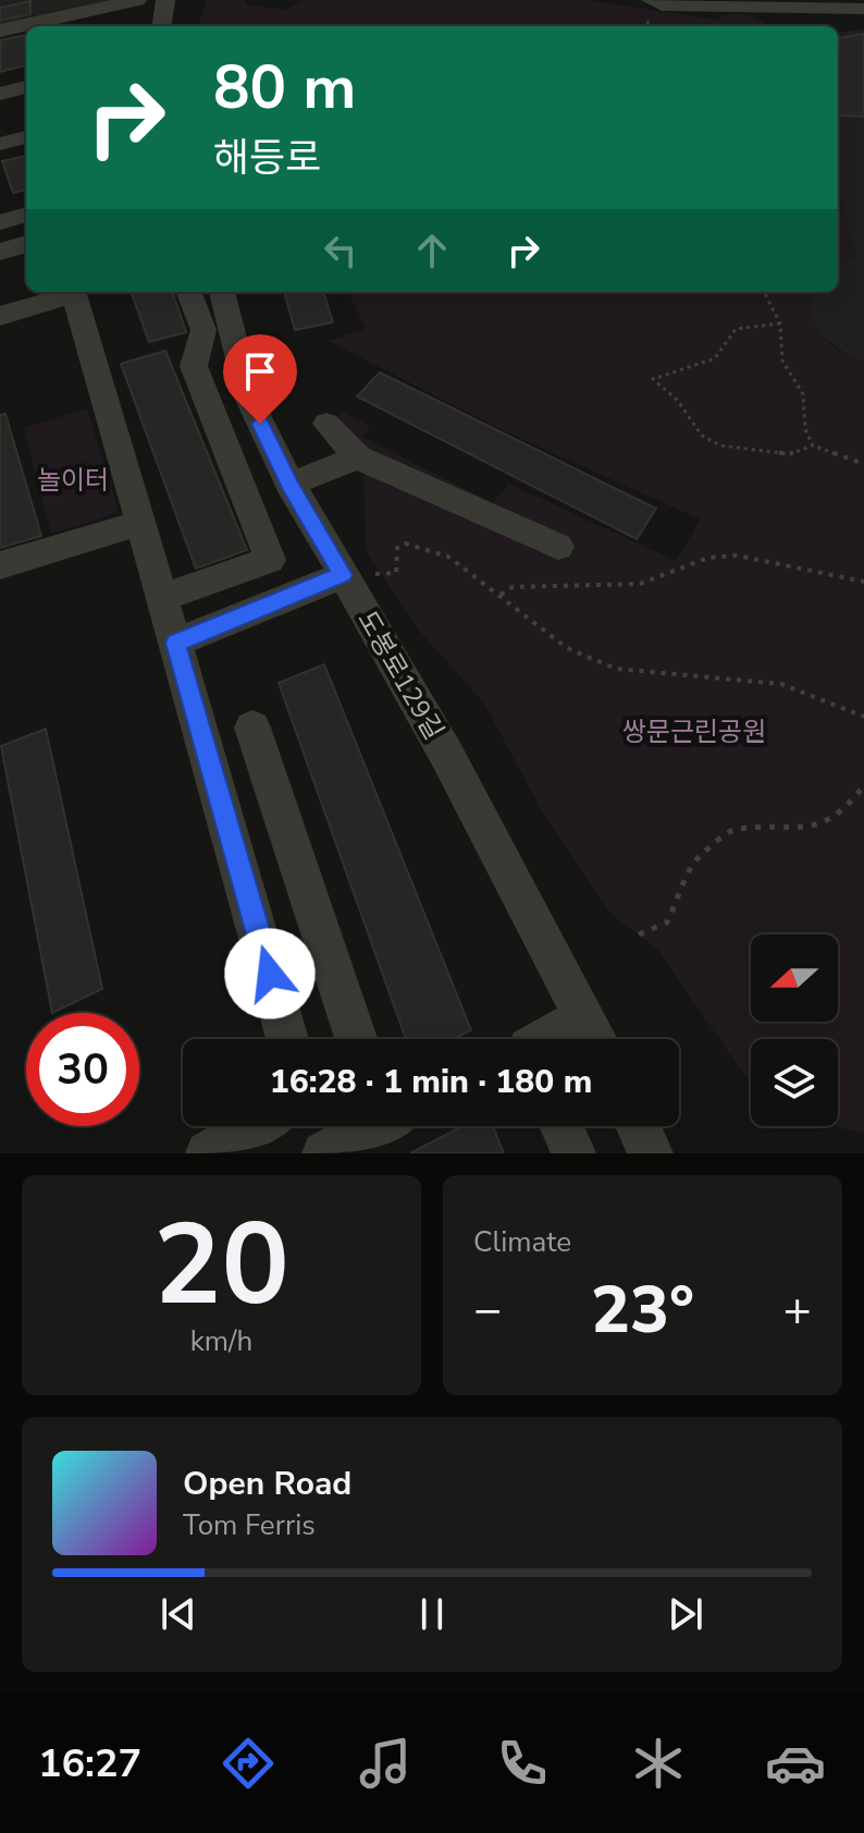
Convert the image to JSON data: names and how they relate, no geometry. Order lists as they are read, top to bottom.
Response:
{
  "streets": {
    "street": ["도봉로129길"]
  },
  "parks": ["놀이터", "쌍문근린공원"],
  "north": "left",
  "page": {
    "turn": ["80 m", "해등로"],
    "limit": "30",
    "trip": "16:28 · 1 min · 180 m",
    "tile": [
      ["20", "km/h"],
      "Climate"
    ],
    "heat": ["−", "23°", "+"],
    "song": ["Open Road", "Tom Ferris"],
    "tabs": "16:27"
  }
}
